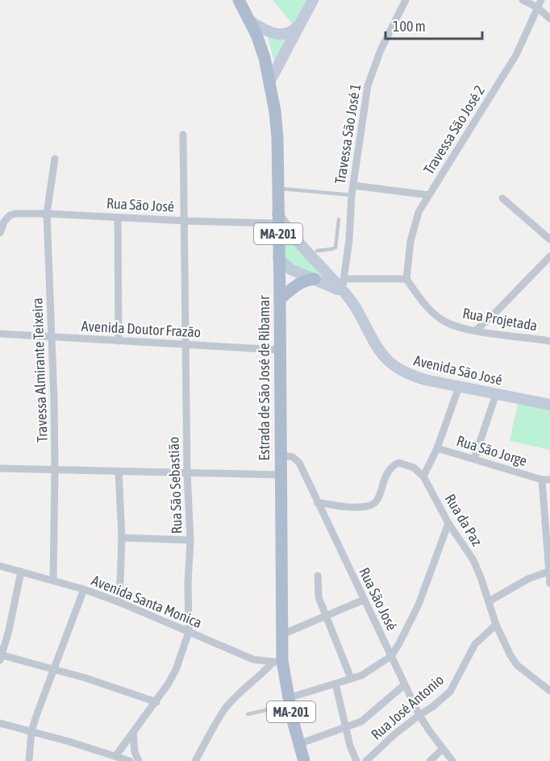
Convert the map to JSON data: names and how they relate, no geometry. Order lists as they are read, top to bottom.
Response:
{
  "streets": {
    "main road": ["MA-201", "Estrada de São José de Ribamar"],
    "street": [
      "Travessa São José 2",
      "Travessa São José 1",
      "Rua São José",
      "Rua Projetada",
      "Avenida Doutor Frazão",
      "Travessa Almirante Teixeira",
      "Avenida São José",
      "Rua São Jorge",
      "Rua São Sebastião",
      "Rua da Paz",
      "Avenida Santa Monica",
      "Rua José Antonio"
    ]
  },
  "crossings": [
    ["Travessa São José 2", "Rua Projetada"],
    ["Travessa São José 1", "Avenida São José"],
    ["Rua São José", "Travessa Almirante Teixeira"],
    ["Rua São José", "Avenida São José"],
    ["Rua São José", "Estrada de São José de Ribamar"],
    ["Rua São José", "Rua São Sebastião"],
    ["Rua São José", "Rua José Antonio"],
    ["Avenida Doutor Frazão", "Travessa Almirante Teixeira"],
    ["Avenida Doutor Frazão", "Estrada de São José de Ribamar"],
    ["Avenida Doutor Frazão", "Rua São Sebastião"],
    ["Travessa Almirante Teixeira", "Avenida Santa Monica"],
    ["Avenida São José", "Estrada de São José de Ribamar"],
    ["Estrada de São José de Ribamar", "Avenida Santa Monica"],
    ["Rua São Jorge", "Rua da Paz"],
    ["Rua São Sebastião", "Avenida Santa Monica"],
    ["Rua da Paz", "Rua José Antonio"]
  ],
  "scale_bar": "100 m"
}
